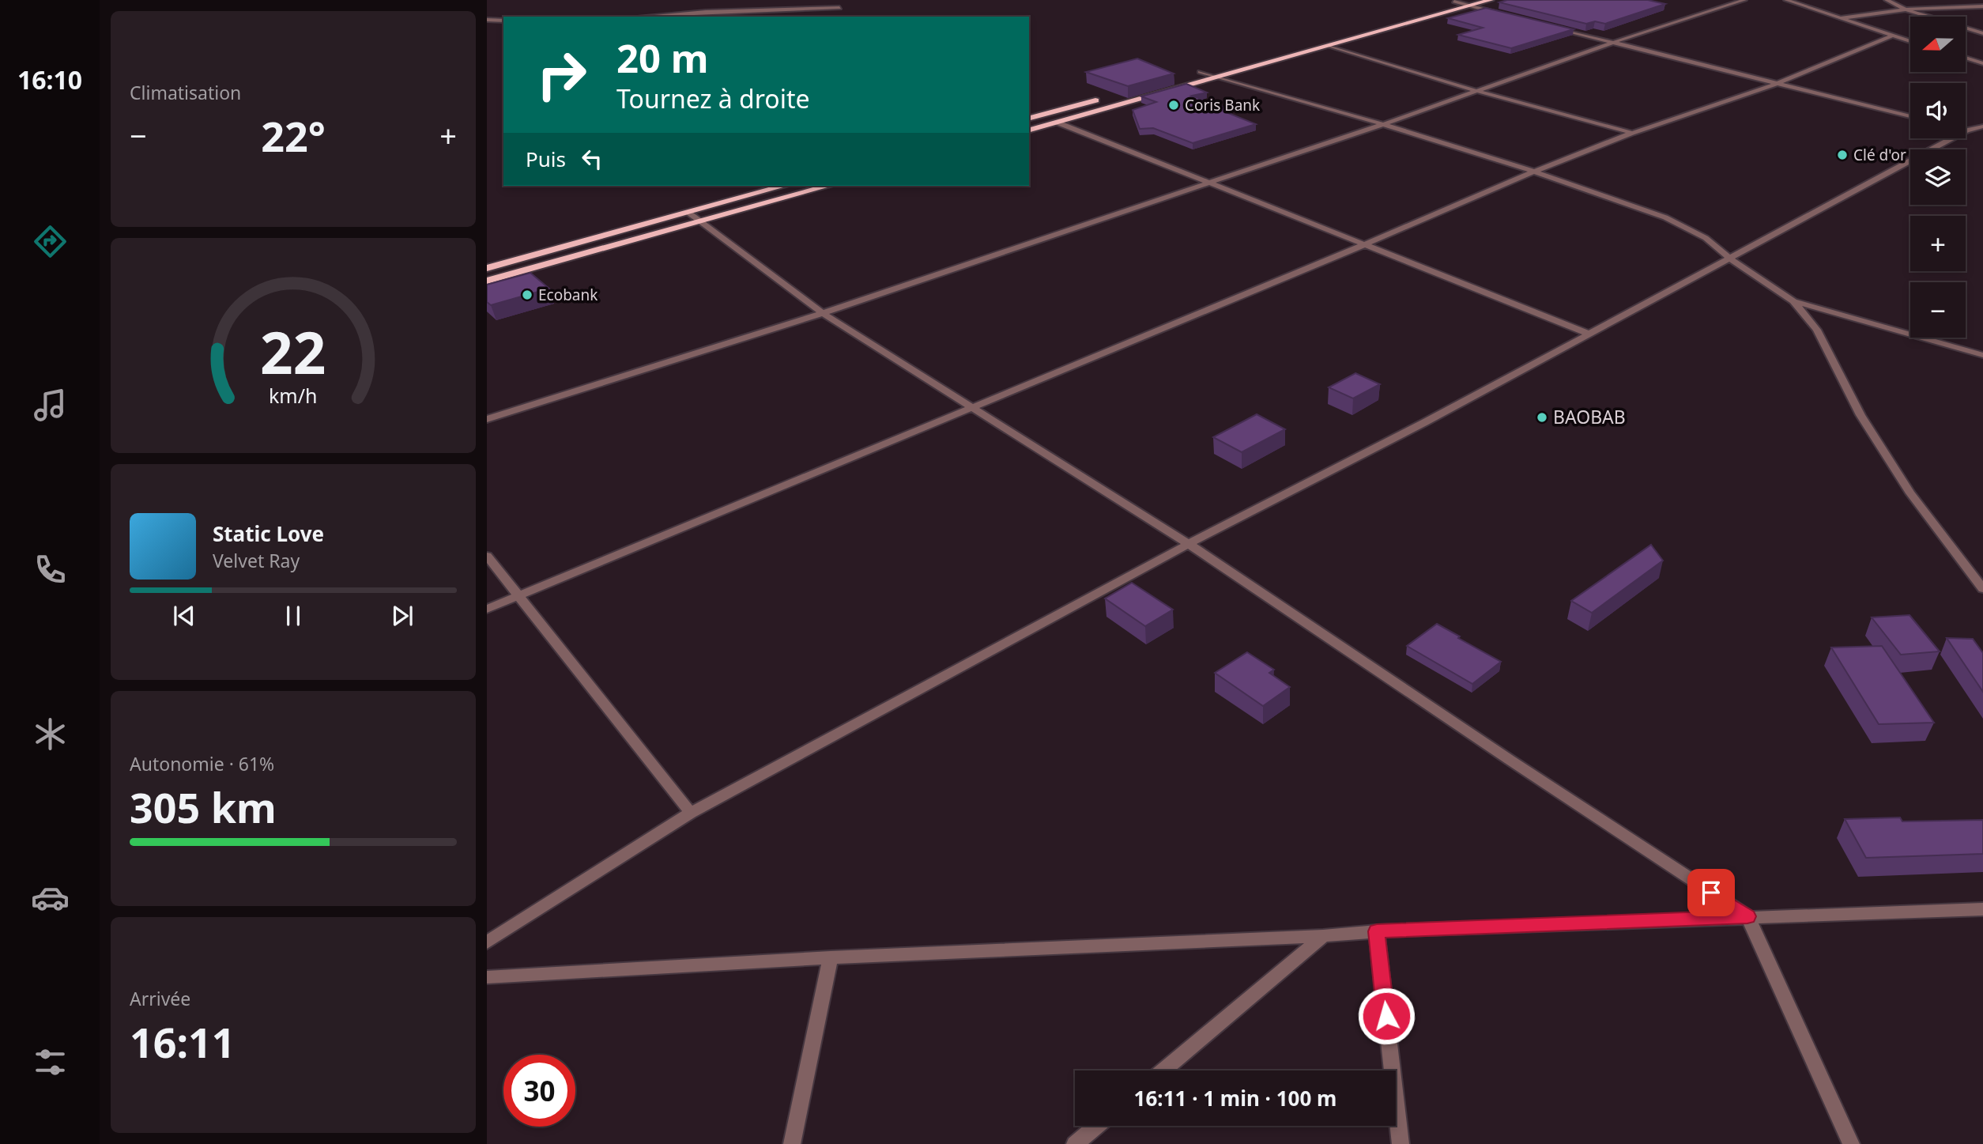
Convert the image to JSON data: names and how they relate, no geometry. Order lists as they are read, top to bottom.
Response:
{
  "places": [
    "Coris Bank",
    "Clé d'or",
    "Ecobank",
    "BAOBAB"
  ],
  "north": "left",
  "page": {
    "tabs": "16:10",
    "tile": [
      "Climatisation",
      ["Autonomie · 61%", "305 km"],
      ["Arrivée", "16:11"]
    ],
    "map_buttons": ["+", "−"],
    "turn": ["20 m", "Tournez à droite"],
    "heat": ["−", "22°", "+"],
    "then": "Puis",
    "song": ["Static Love", "Velvet Ray"],
    "limit": "30",
    "trip": "16:11 · 1 min · 100 m",
    "gauge": ["22", "km/h"]
  }
}
